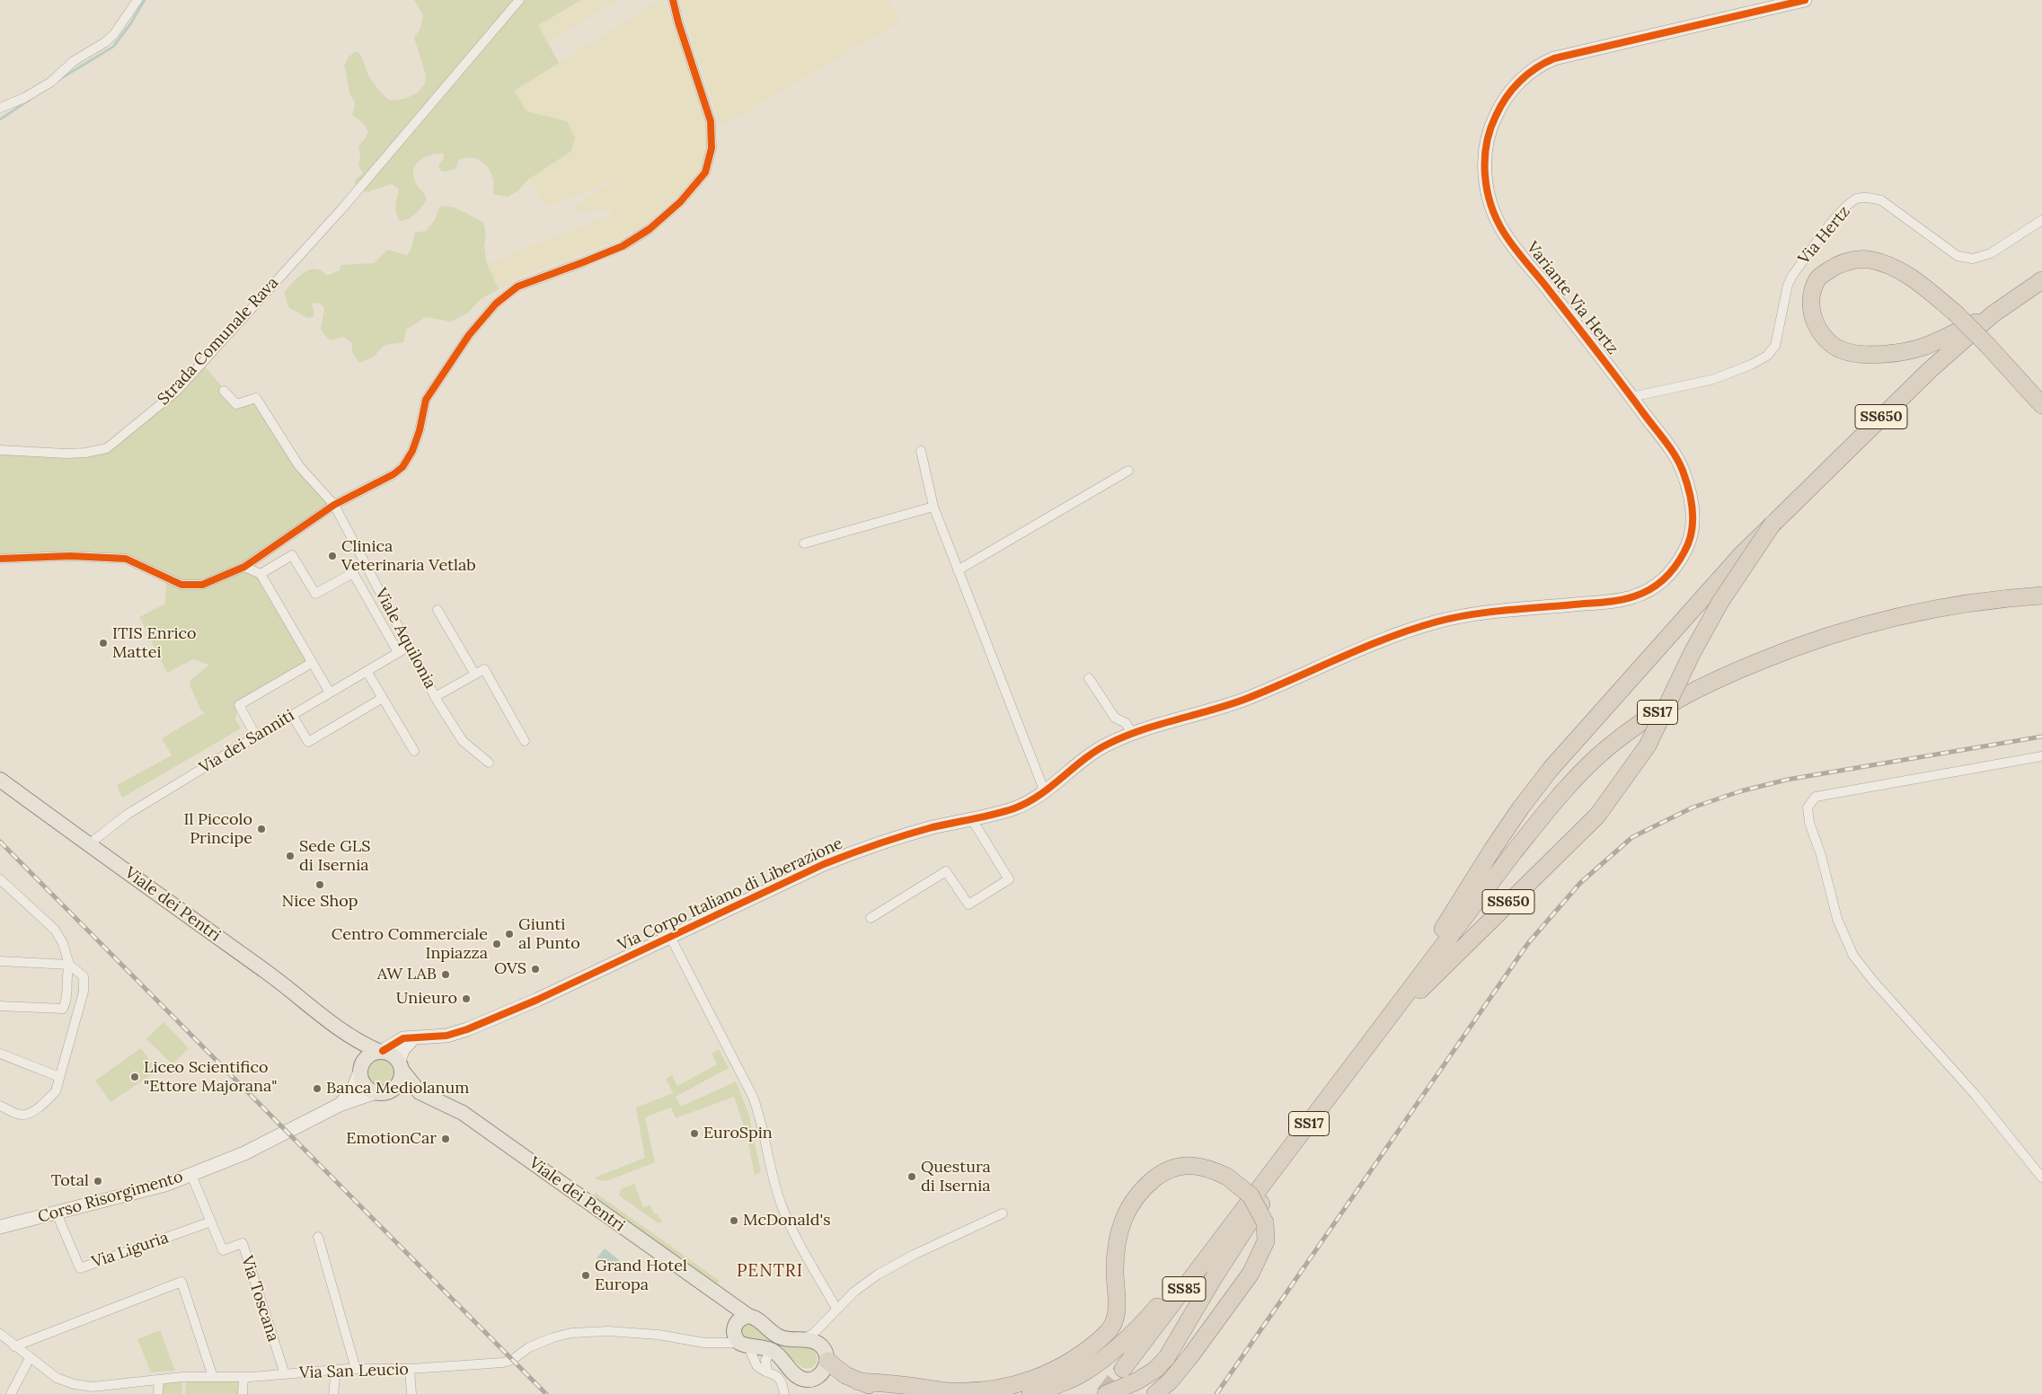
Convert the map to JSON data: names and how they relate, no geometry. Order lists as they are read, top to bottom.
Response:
{
  "streets": {
    "highway": ["SS650", "SS17", "SS85"],
    "main road": ["Viale dei Pentri"],
    "street": [
      "Via Hertz",
      "Variante Via Hertz",
      "Strada Comunale Rava",
      "Viale Aquilonia",
      "Via dei Sanniti",
      "Via Corpo Italiano di Liberazione",
      "Corso Risorgimento",
      "Via Liguria",
      "Via Toscana",
      "Via San Leucio"
    ]
  },
  "crossings": [
    ["Via Hertz", "Variante Via Hertz"],
    ["Variante Via Hertz", "Via Corpo Italiano di Liberazione"],
    ["SS650", "SS17"],
    ["Viale Aquilonia", "Via dei Sanniti"],
    ["SS17", "SS85"],
    ["Via dei Sanniti", "Viale dei Pentri"],
    ["Via Corpo Italiano di Liberazione", "Viale dei Pentri"],
    ["Via Corpo Italiano di Liberazione", "Corso Risorgimento"],
    ["Viale dei Pentri", "Corso Risorgimento"],
    ["Viale dei Pentri", "Via San Leucio"],
    ["Corso Risorgimento", "Via Liguria"],
    ["Corso Risorgimento", "Via Toscana"],
    ["Via Liguria", "Via Toscana"],
    ["Via Toscana", "Via San Leucio"]
  ],
  "districts": ["PENTRI"],
  "places": [
    "Clinica Veterinaria Vetlab",
    "ITIS Enrico Mattei",
    "Il Piccolo Principe",
    "Sede GLS di Isernia",
    "Nice Shop",
    "Giunti al Punto",
    "Centro Commerciale Inpiazza",
    "OVS",
    "AW LAB",
    "Unieuro",
    "Liceo Scientifico \"Ettore Majorana\"",
    "Banca Mediolanum",
    "EuroSpin",
    "EmotionCar",
    "Questura di Isernia",
    "Total",
    "McDonald's",
    "Grand Hotel Europa"
  ]
}
